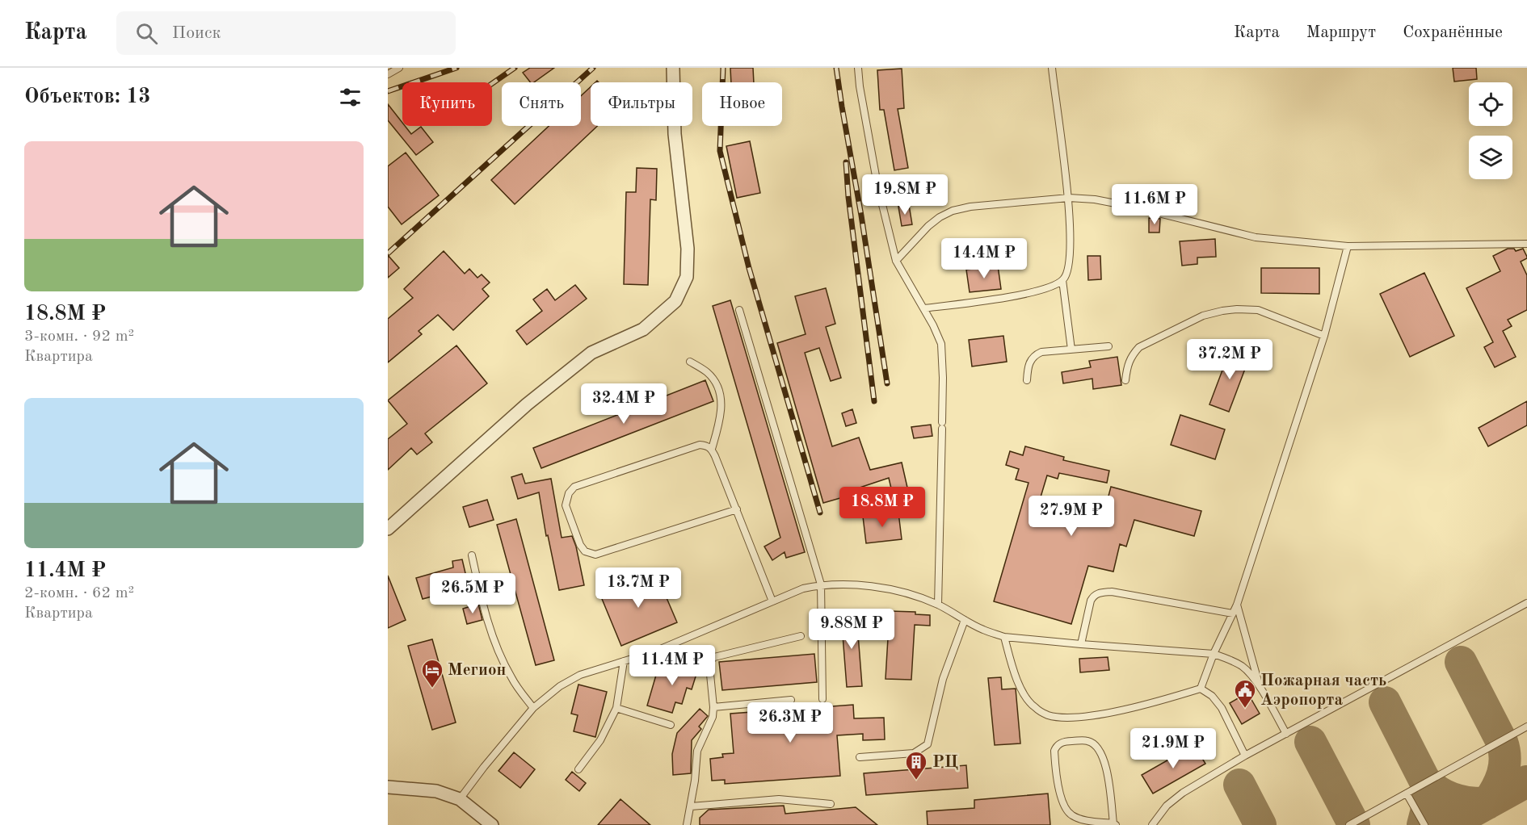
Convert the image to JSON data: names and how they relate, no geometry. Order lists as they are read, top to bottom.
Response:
{
  "places": {
    "hotel": ["Мегион"],
    "public building": ["Пожарная часть Аэропорта"],
    "building": ["РЦ"]
  },
  "page": {
    "header": "Карта",
    "search": "Поиск",
    "nav": ["Карта", "Маршрут", "Сохранённые"],
    "heading": "Объектов: 13",
    "chip": [
      "Купить",
      "Снять",
      "Фильтры",
      "Новое"
    ],
    "list": [
      {
        "name": "18.8M ₽",
        "note": "3-комн. · 92 m² · Квартира"
      },
      {
        "name": "11.4M ₽",
        "note": "2-комн. · 62 m² · Квартира"
      }
    ],
    "price": [
      "19.8M ₽",
      "11.6M ₽",
      "14.4M ₽",
      "37.2M ₽",
      "32.4M ₽",
      "18.8M ₽",
      "27.9M ₽",
      "13.7M ₽",
      "26.5M ₽",
      "9.88M ₽",
      "11.4M ₽",
      "26.3M ₽",
      "21.9M ₽"
    ]
  }
}
